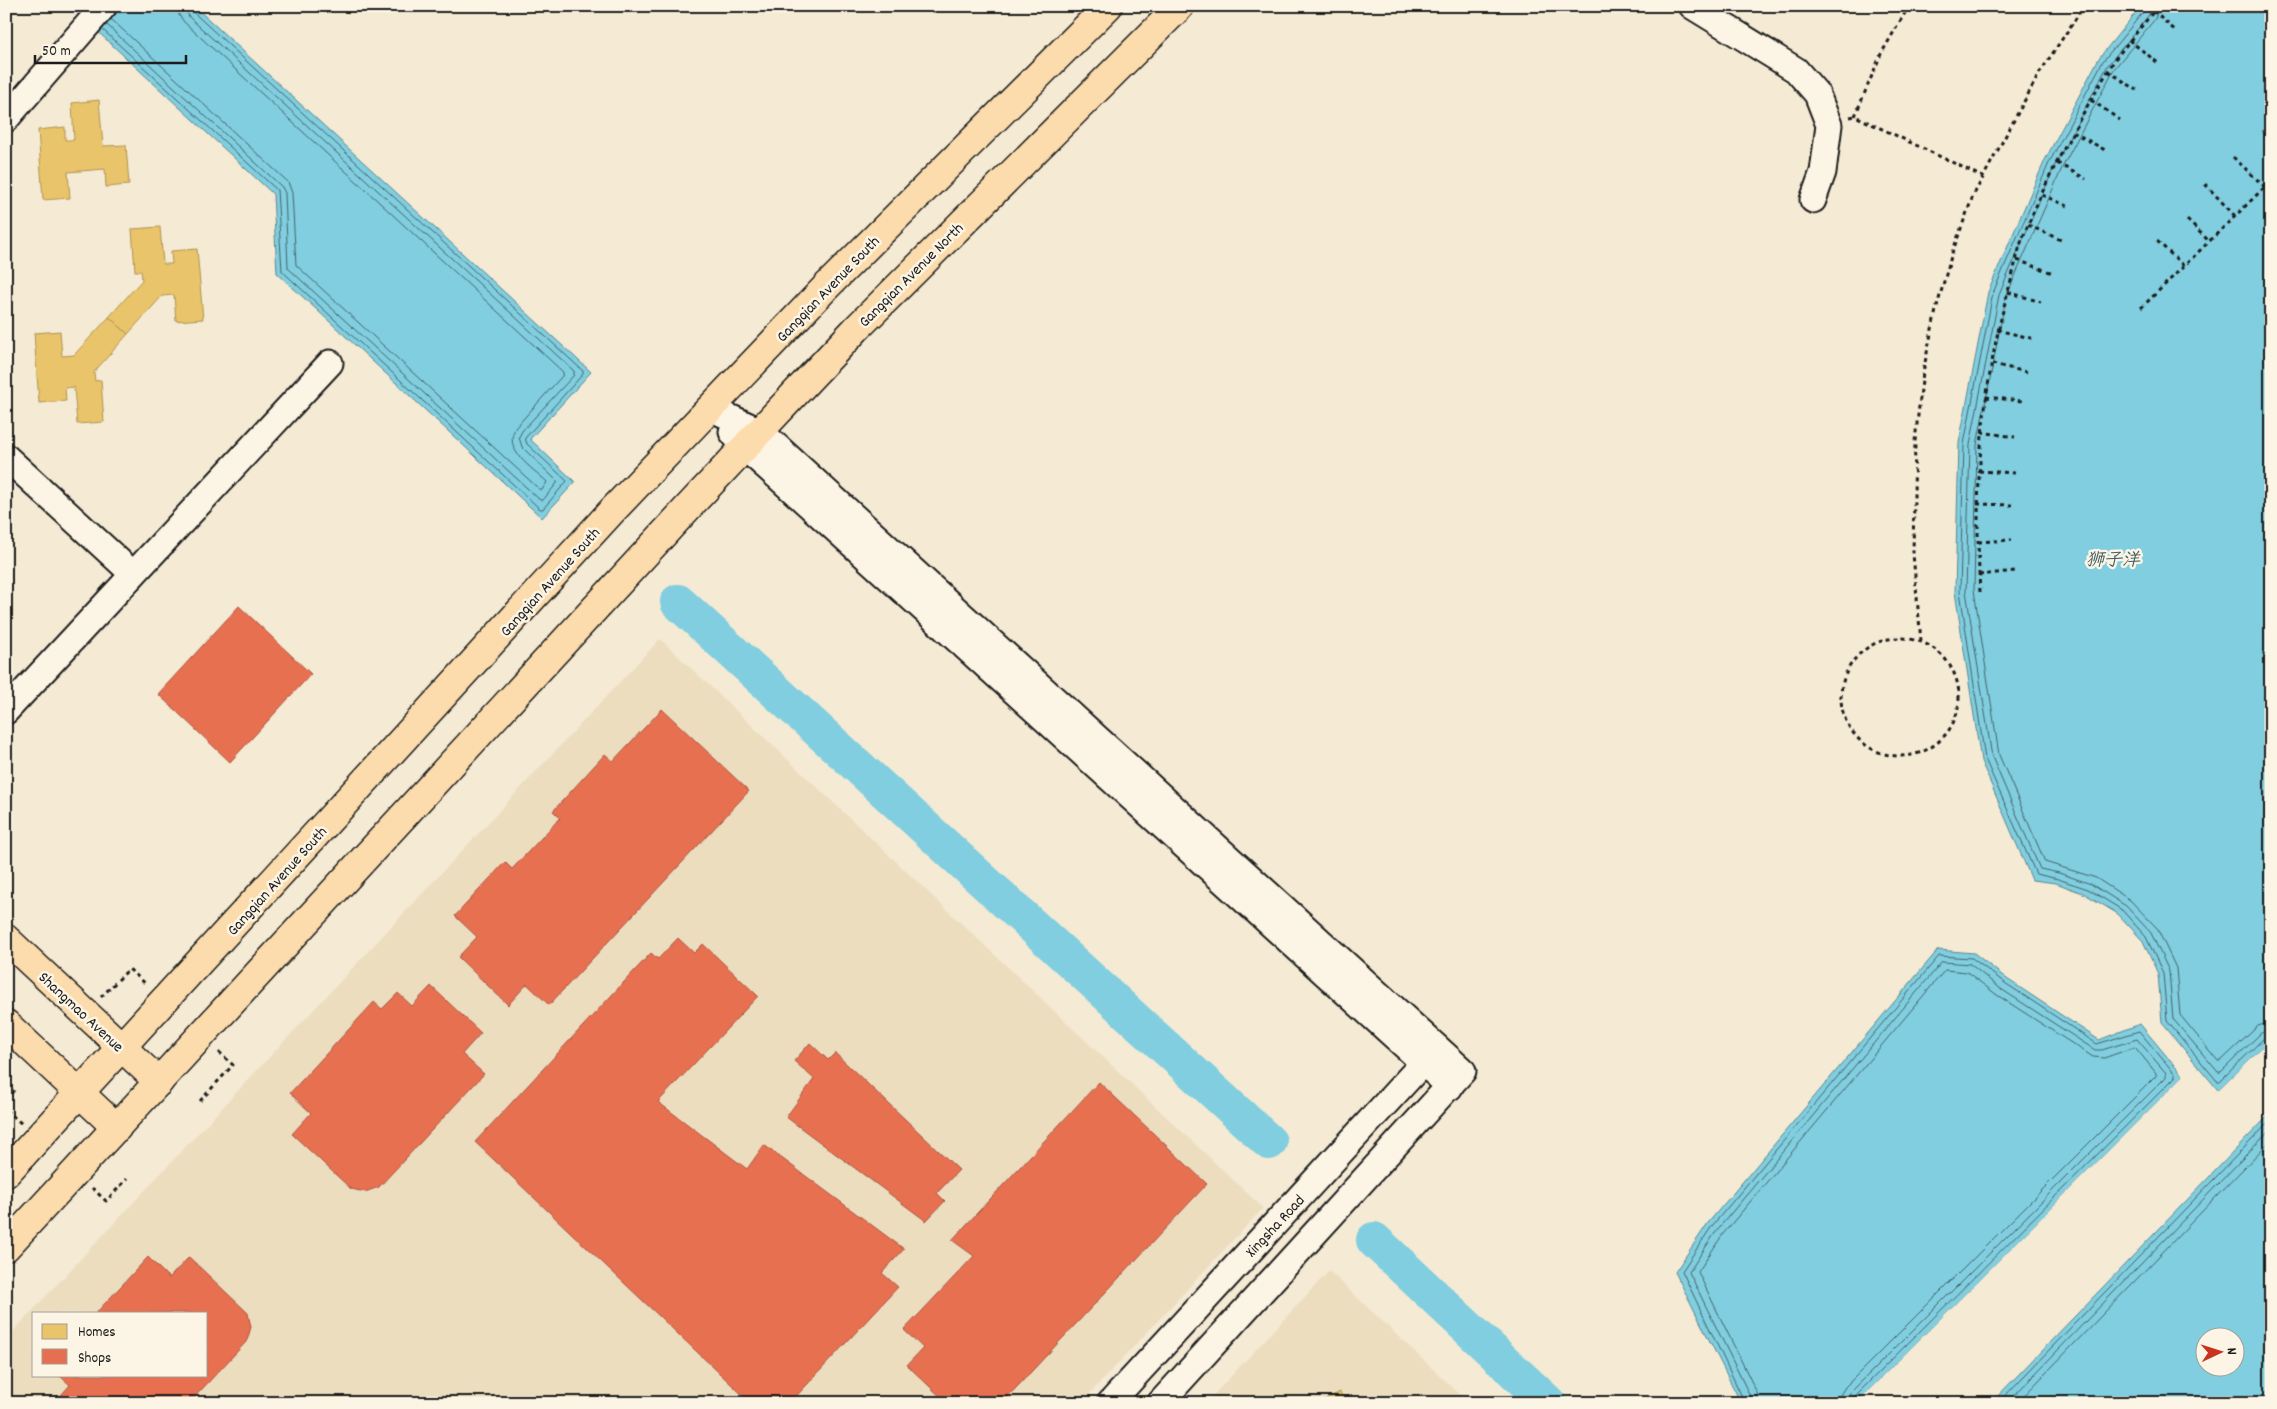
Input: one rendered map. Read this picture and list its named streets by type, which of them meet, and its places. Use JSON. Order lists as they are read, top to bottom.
{
  "streets": {
    "main road": ["Gangqian Avenue North", "Gangqian Avenue South", "Shangmao Avenue"],
    "street": ["Xingsha Road"]
  },
  "crossings": [
    ["Gangqian Avenue North", "Shangmao Avenue"],
    ["Gangqian Avenue South", "Shangmao Avenue"]
  ],
  "water": ["狮子洋"],
  "legend": ["Homes", "Shops"],
  "scale_bar": "50 m",
  "north": "right"
}
